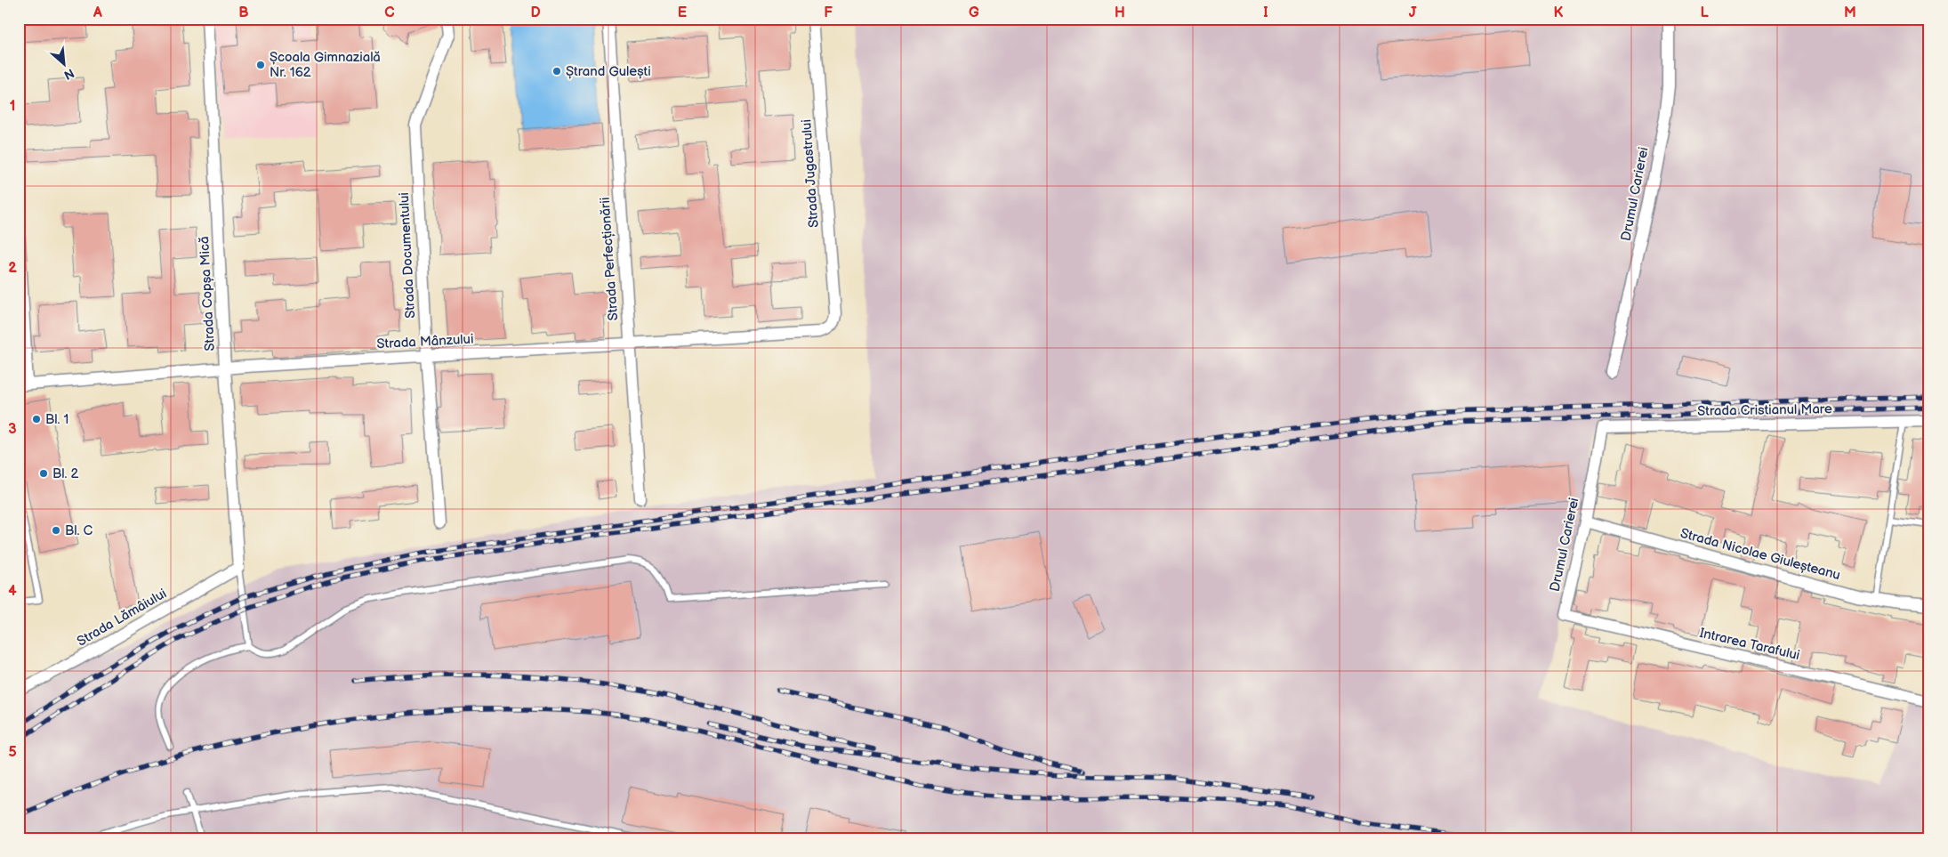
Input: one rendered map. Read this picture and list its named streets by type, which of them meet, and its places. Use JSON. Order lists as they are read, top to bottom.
{
  "streets": {
    "street": [
      "Strada Jugastrului",
      "Drumul Carierei",
      "Strada Documentului",
      "Strada Perfecționării",
      "Strada Copșa Mică",
      "Strada Mânzului",
      "Strada Cristianul Mare",
      "Strada Nicolae Giuleșteanu",
      "Strada Lămâiului",
      "Intrarea Tarafului"
    ]
  },
  "crossings": [
    ["Strada Jugastrului", "Strada Mânzului"],
    ["Drumul Carierei", "Strada Cristianul Mare"],
    ["Drumul Carierei", "Strada Nicolae Giuleșteanu"],
    ["Drumul Carierei", "Intrarea Tarafului"],
    ["Strada Documentului", "Strada Mânzului"],
    ["Strada Perfecționării", "Strada Mânzului"],
    ["Strada Copșa Mică", "Strada Mânzului"],
    ["Strada Copșa Mică", "Strada Lămâiului"]
  ],
  "places": [
    "Școala Gimnazială Nr. 162",
    "Ștrand Gulești",
    "Bl. 1",
    "Bl. 2",
    "Bl. C"
  ],
  "north": "bottom right",
  "grid": {
    "columns": [
      "A",
      "B",
      "C",
      "D",
      "E",
      "F",
      "G",
      "H",
      "I",
      "J",
      "K",
      "L",
      "M"
    ],
    "rows": [
      "1",
      "2",
      "3",
      "4",
      "5"
    ]
  }
}
